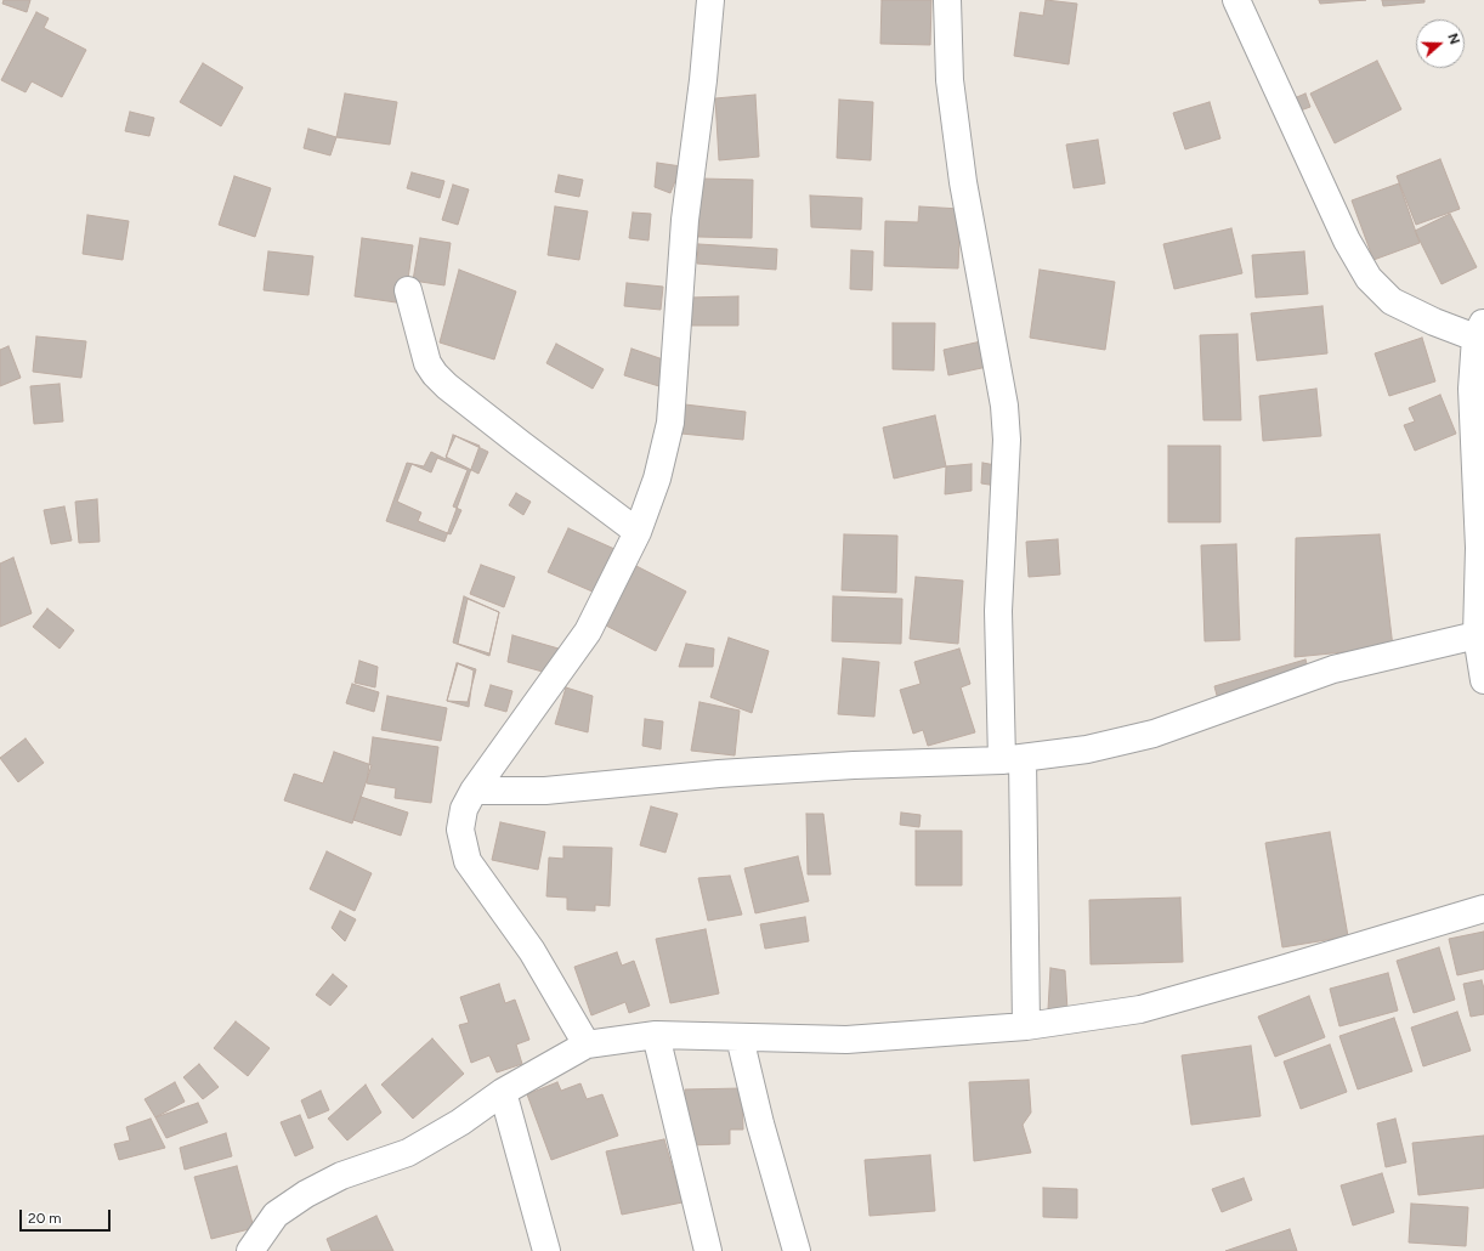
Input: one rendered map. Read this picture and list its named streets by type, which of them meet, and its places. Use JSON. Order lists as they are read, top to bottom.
{
  "scale_bar": "20 m",
  "north": "right"
}
